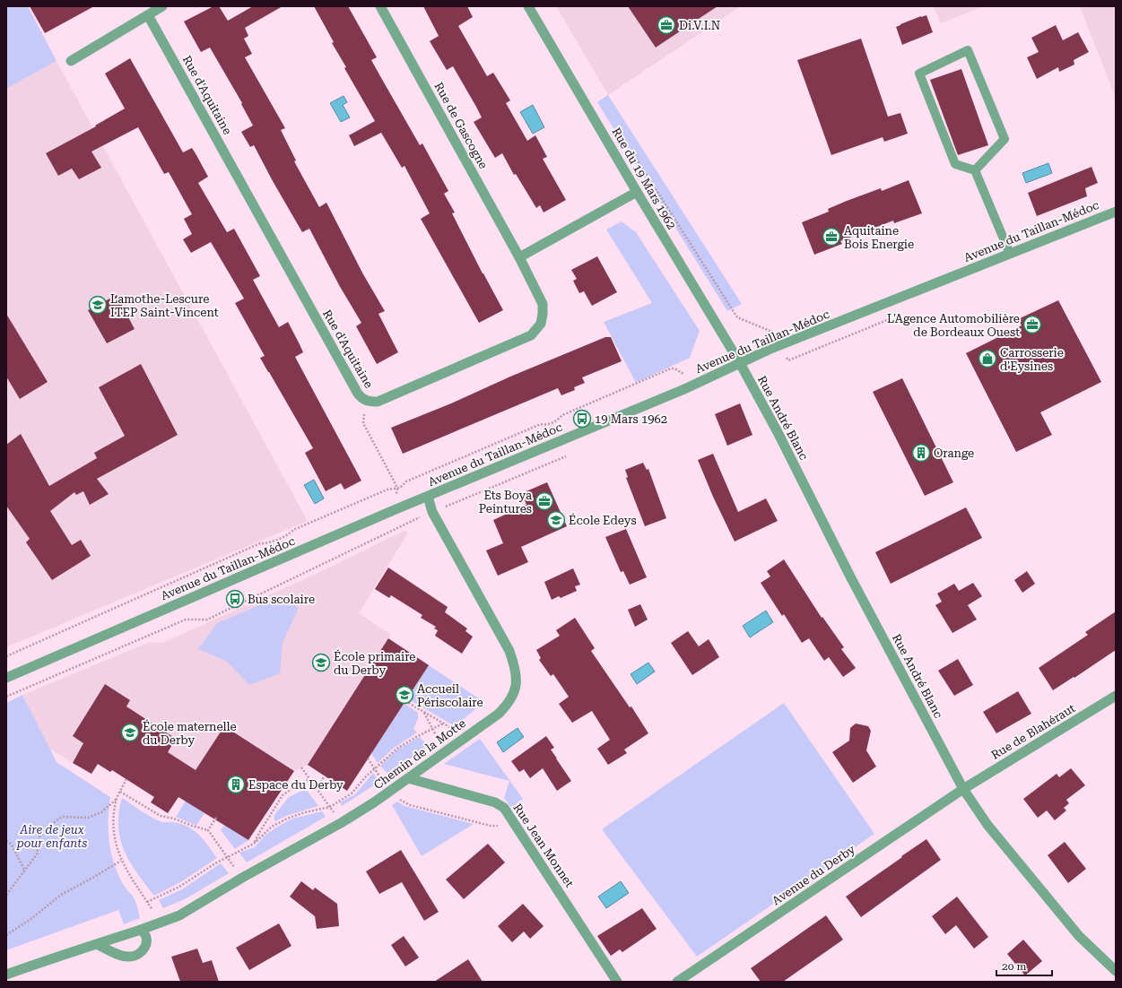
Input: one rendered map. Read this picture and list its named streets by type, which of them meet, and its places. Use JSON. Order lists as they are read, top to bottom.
{
  "streets": {
    "street": [
      "Rue d'Aquitaine",
      "Rue de Gascogne",
      "Rue du 19 Mars 1962",
      "Avenue du Taillan-Médoc",
      "Rue André Blanc",
      "Rue de Blahéraut",
      "Chemin de la Motte",
      "Rue Jean Monnet",
      "Avenue du Derby"
    ]
  },
  "crossings": [
    ["Rue d'Aquitaine", "Rue de Gascogne"],
    ["Rue du 19 Mars 1962", "Avenue du Taillan-Médoc"],
    ["Rue du 19 Mars 1962", "Rue André Blanc"],
    ["Avenue du Taillan-Médoc", "Rue André Blanc"],
    ["Avenue du Taillan-Médoc", "Chemin de la Motte"],
    ["Rue André Blanc", "Rue de Blahéraut"],
    ["Rue André Blanc", "Avenue du Derby"],
    ["Rue de Blahéraut", "Avenue du Derby"],
    ["Chemin de la Motte", "Rue Jean Monnet"]
  ],
  "parks": ["Aire de jeux pour enfants"],
  "places": {
    "office": [
      "Di.V.I.N",
      "Aquitaine Bois Energie",
      "L'Agence Automobilière de Bordeaux Ouest",
      "Ets Boya Peintures"
    ],
    "school or university": [
      "Lamothe-Lescure ITEP Saint-Vincent",
      "École Edeys",
      "École primaire du Derby",
      "Accueil Périscolaire",
      "École maternelle du Derby"
    ],
    "shop": ["Carrosserie d'Eysines"],
    "bus stop": ["19 Mars 1962", "Bus scolaire"],
    "building": ["Orange", "Espace du Derby"]
  },
  "scale_bar": "20 m"
}
